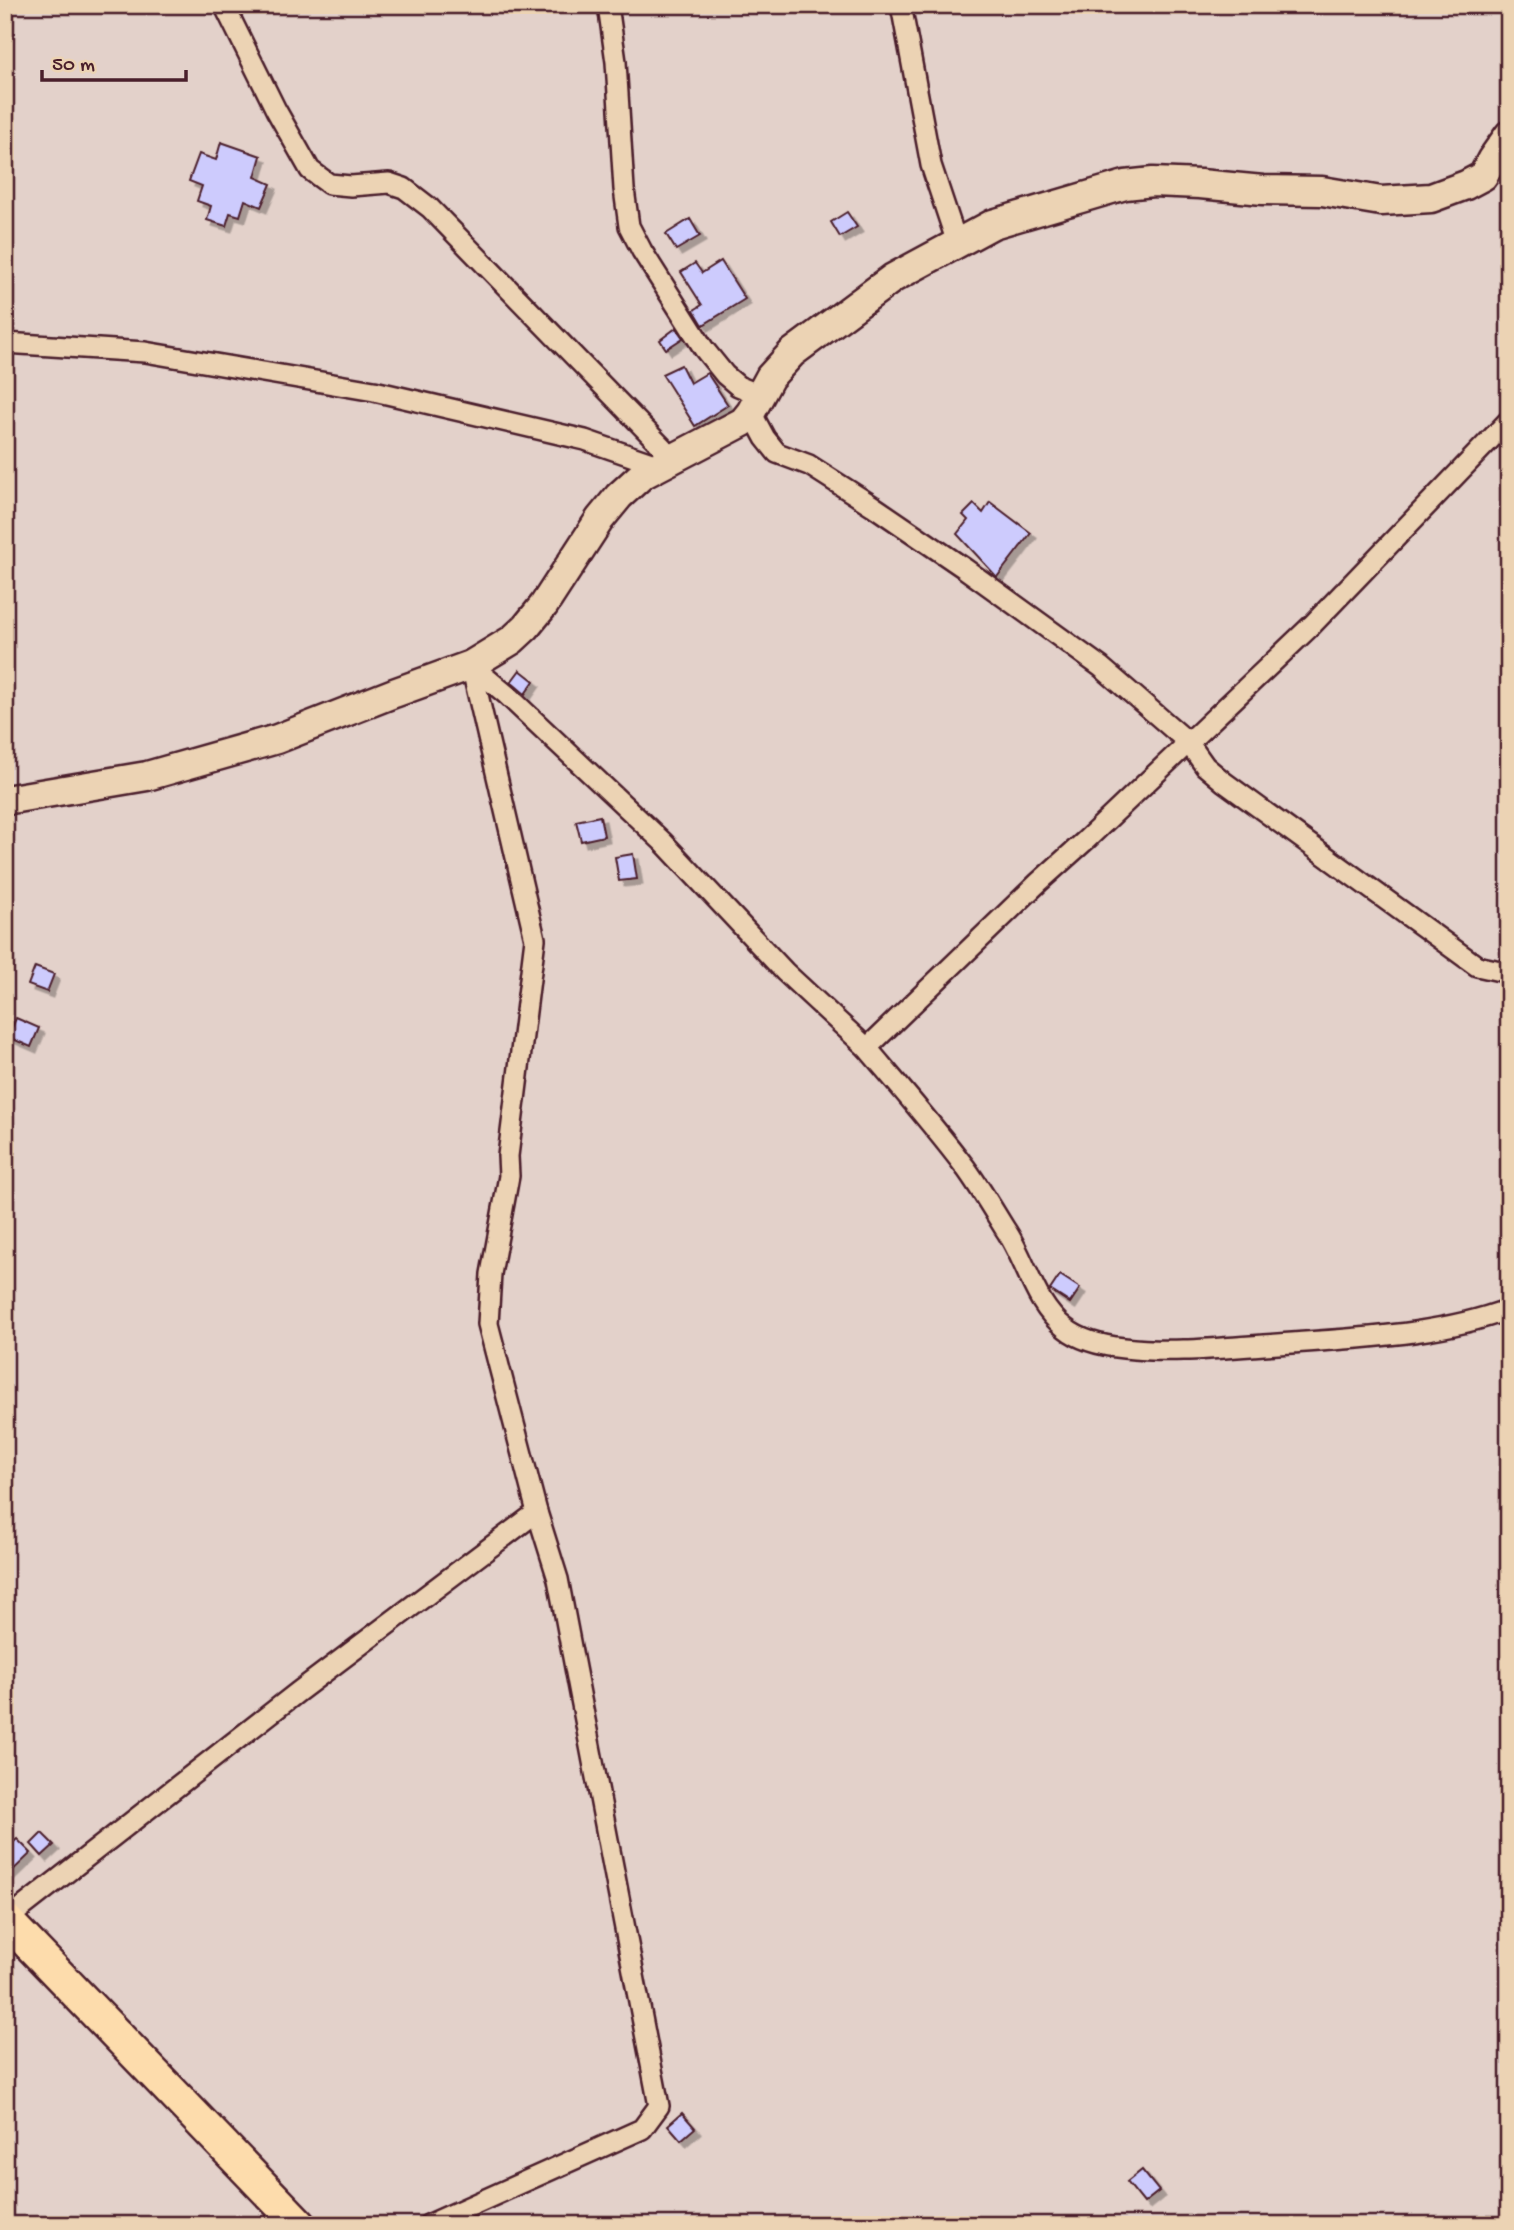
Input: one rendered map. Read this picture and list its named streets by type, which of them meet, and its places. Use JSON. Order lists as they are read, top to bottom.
{
  "scale_bar": "50 m"
}
